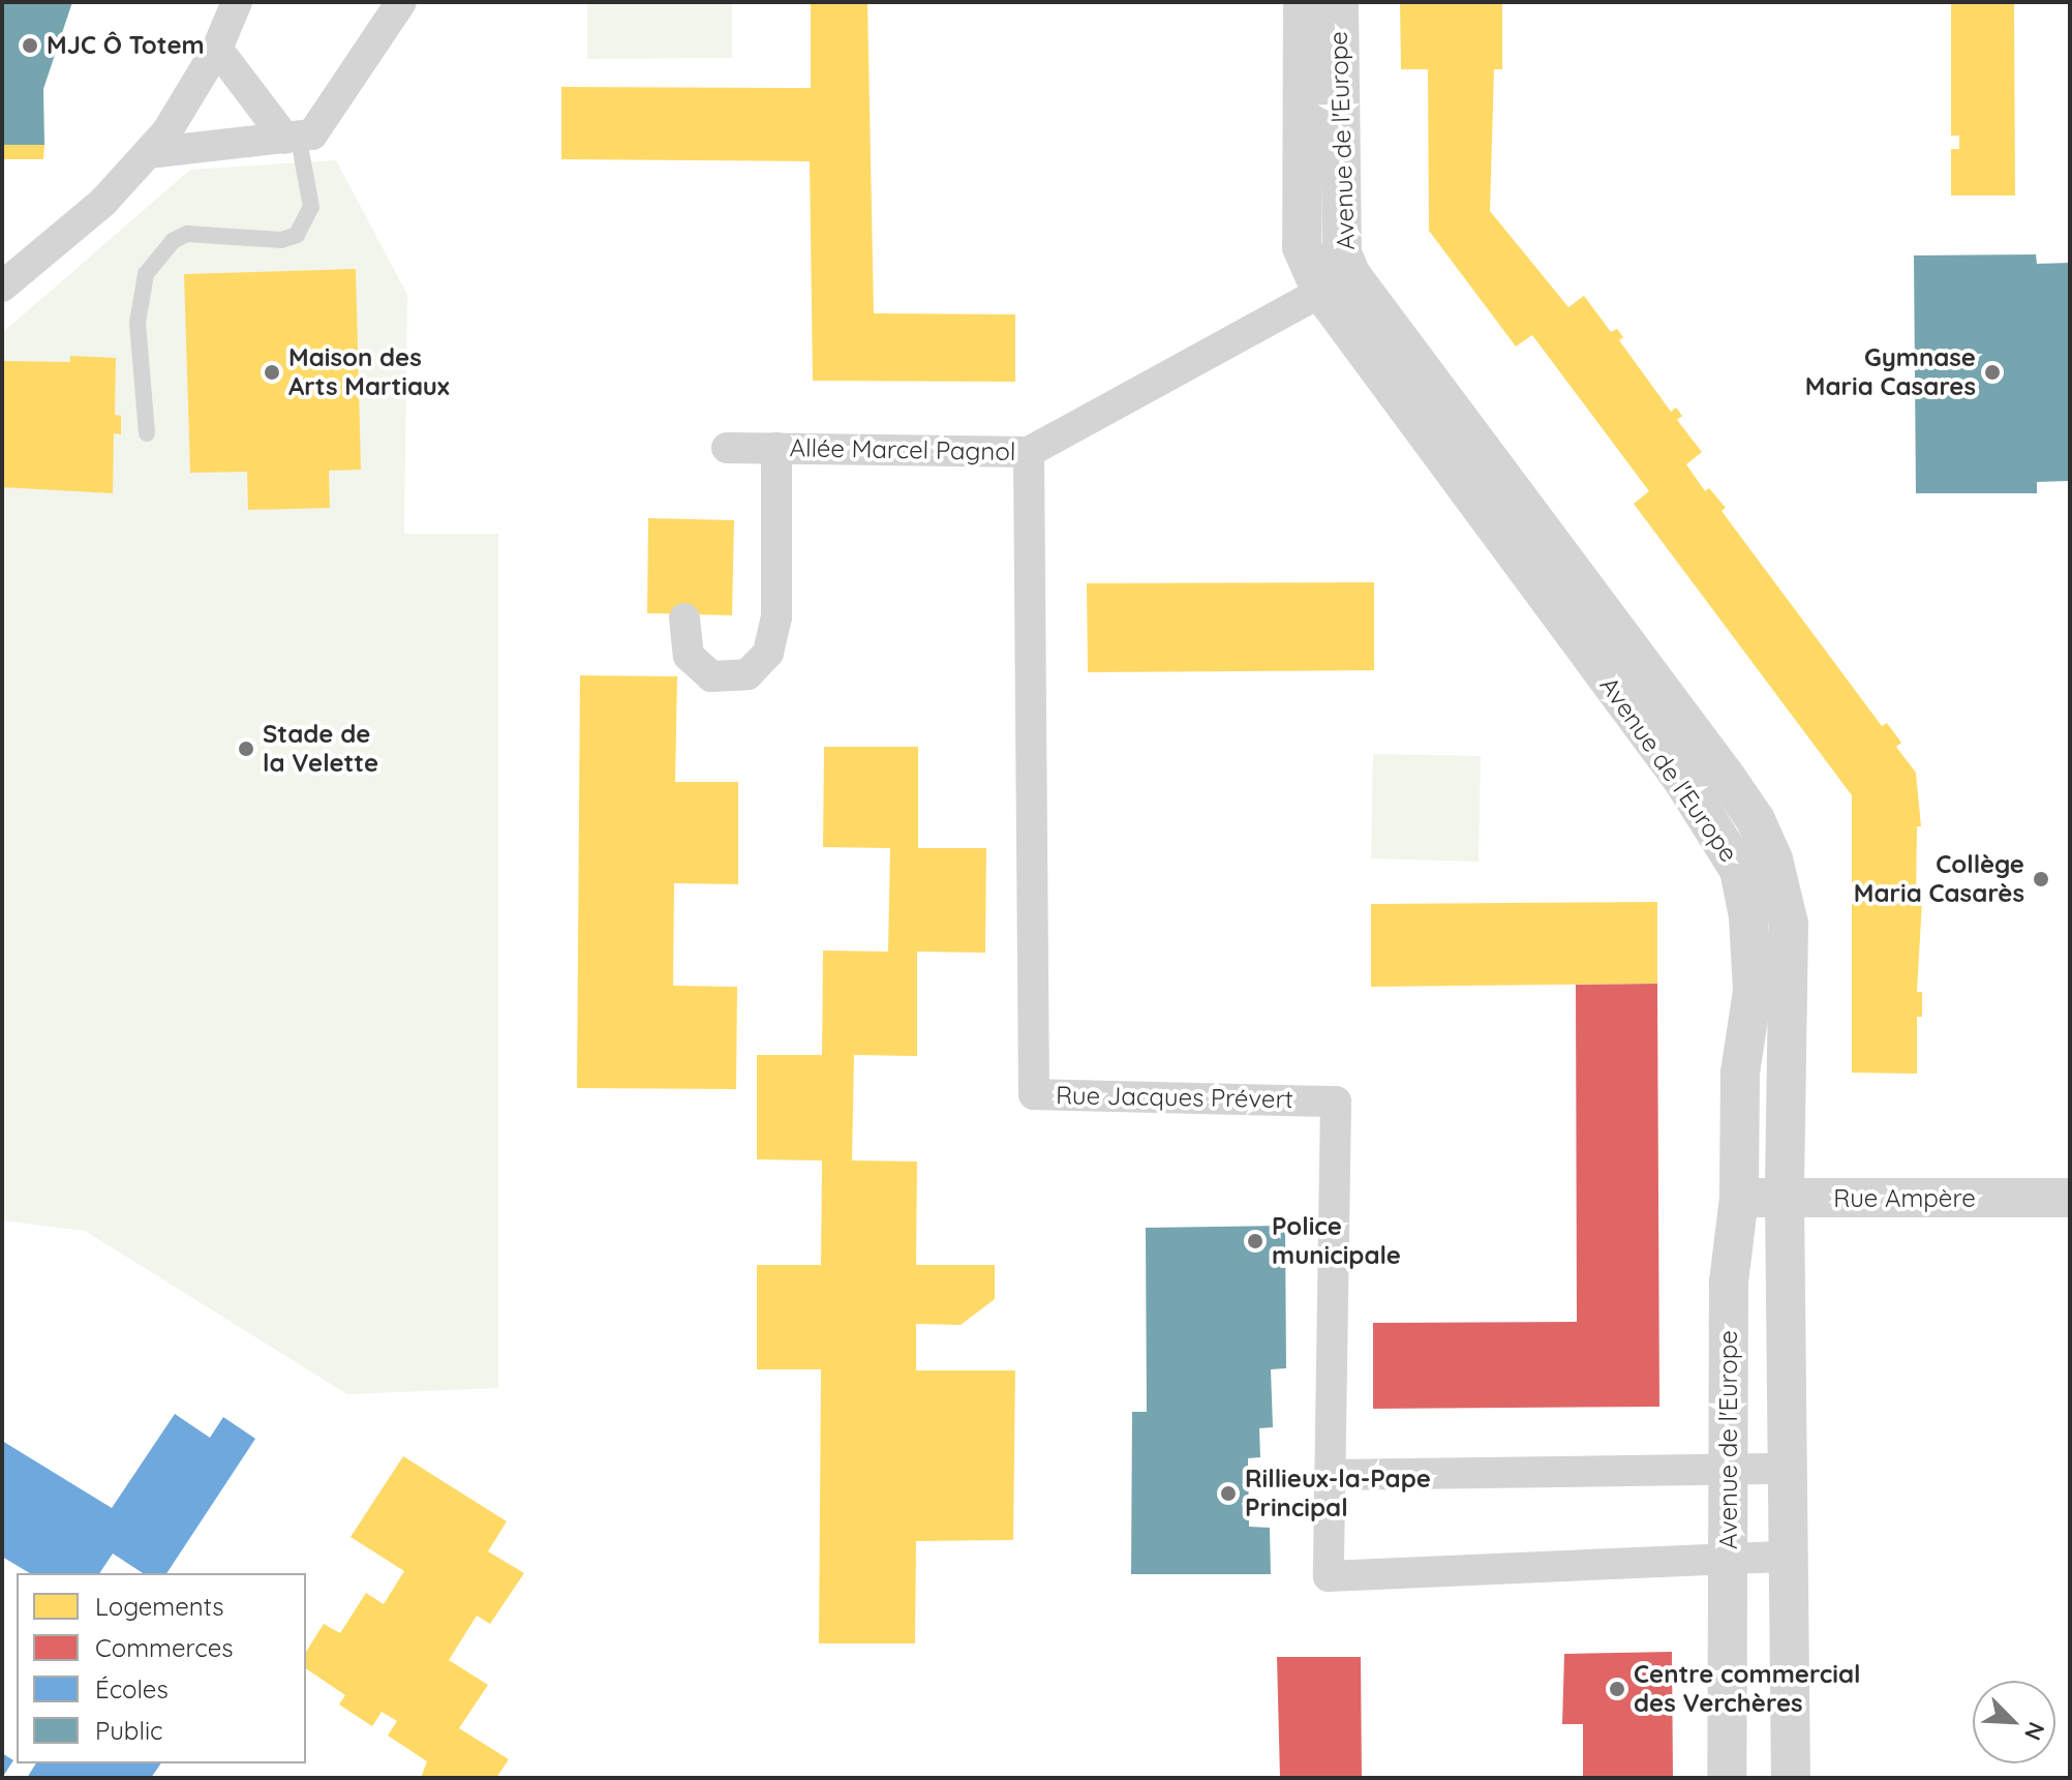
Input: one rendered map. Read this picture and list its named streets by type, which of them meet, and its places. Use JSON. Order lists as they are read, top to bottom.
{
  "streets": {
    "street": [
      "Avenue de l'Europe",
      "Allée Marcel Pagnol",
      "Rue Jacques Prévert",
      "Rue Ampère"
    ]
  },
  "crossings": [
    ["Avenue de l'Europe", "Rue Jacques Prévert"],
    ["Avenue de l'Europe", "Rue Ampère"],
    ["Allée Marcel Pagnol", "Rue Jacques Prévert"]
  ],
  "places": [
    "MJC Ô Totem",
    "Maison des Arts Martiaux",
    "Gymnase Maria Casares",
    "Stade de la Velette",
    "Collège Maria Casarès",
    "Police municipale",
    "Rillieux-la-Pape Principal",
    "Centre commercial des Verchères"
  ],
  "legend": [
    "Logements",
    "Commerces",
    "Écoles",
    "Public"
  ],
  "north": "bottom right"
}
